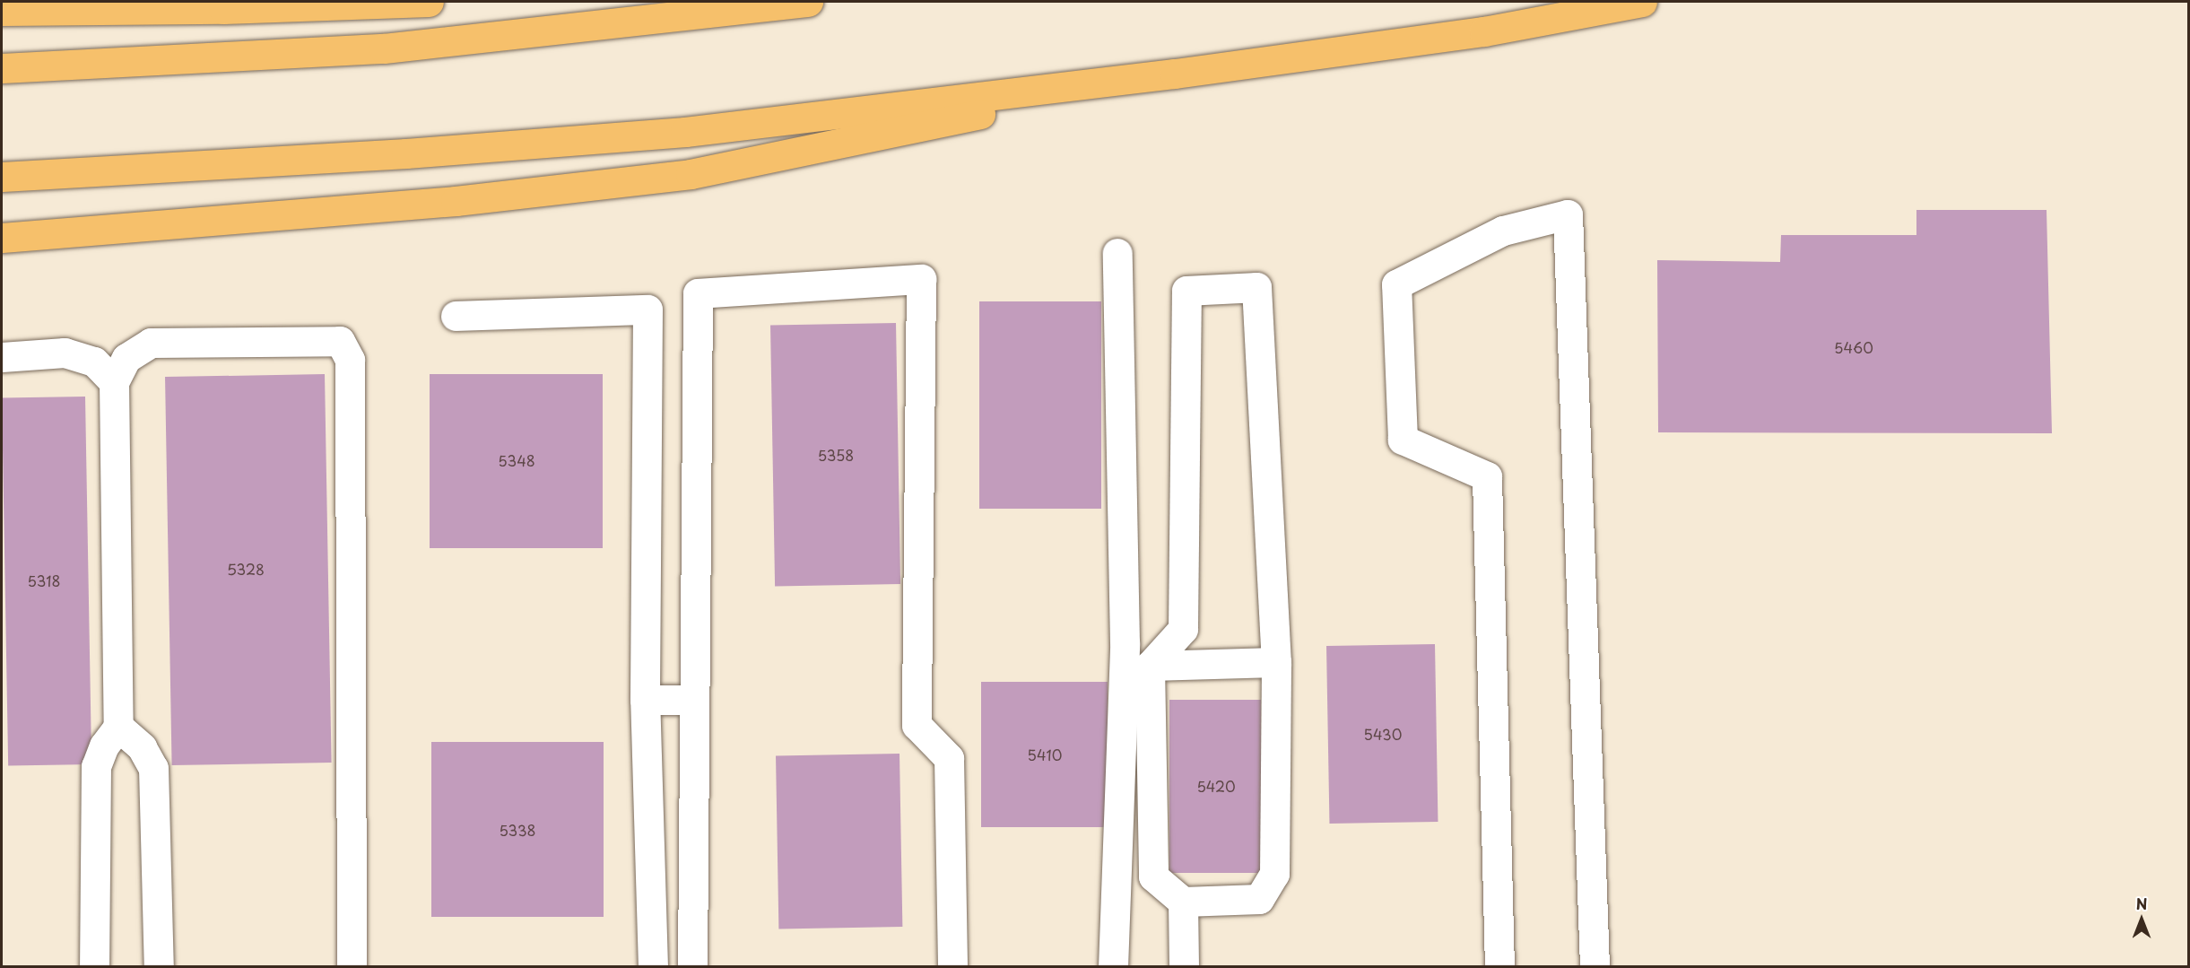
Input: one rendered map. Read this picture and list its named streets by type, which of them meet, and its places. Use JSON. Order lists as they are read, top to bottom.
{
  "house_numbers": [
    "5460",
    "5358",
    "5348",
    "5328",
    "5318",
    "5430",
    "5410",
    "5420",
    "5338"
  ],
  "north": "top"
}
